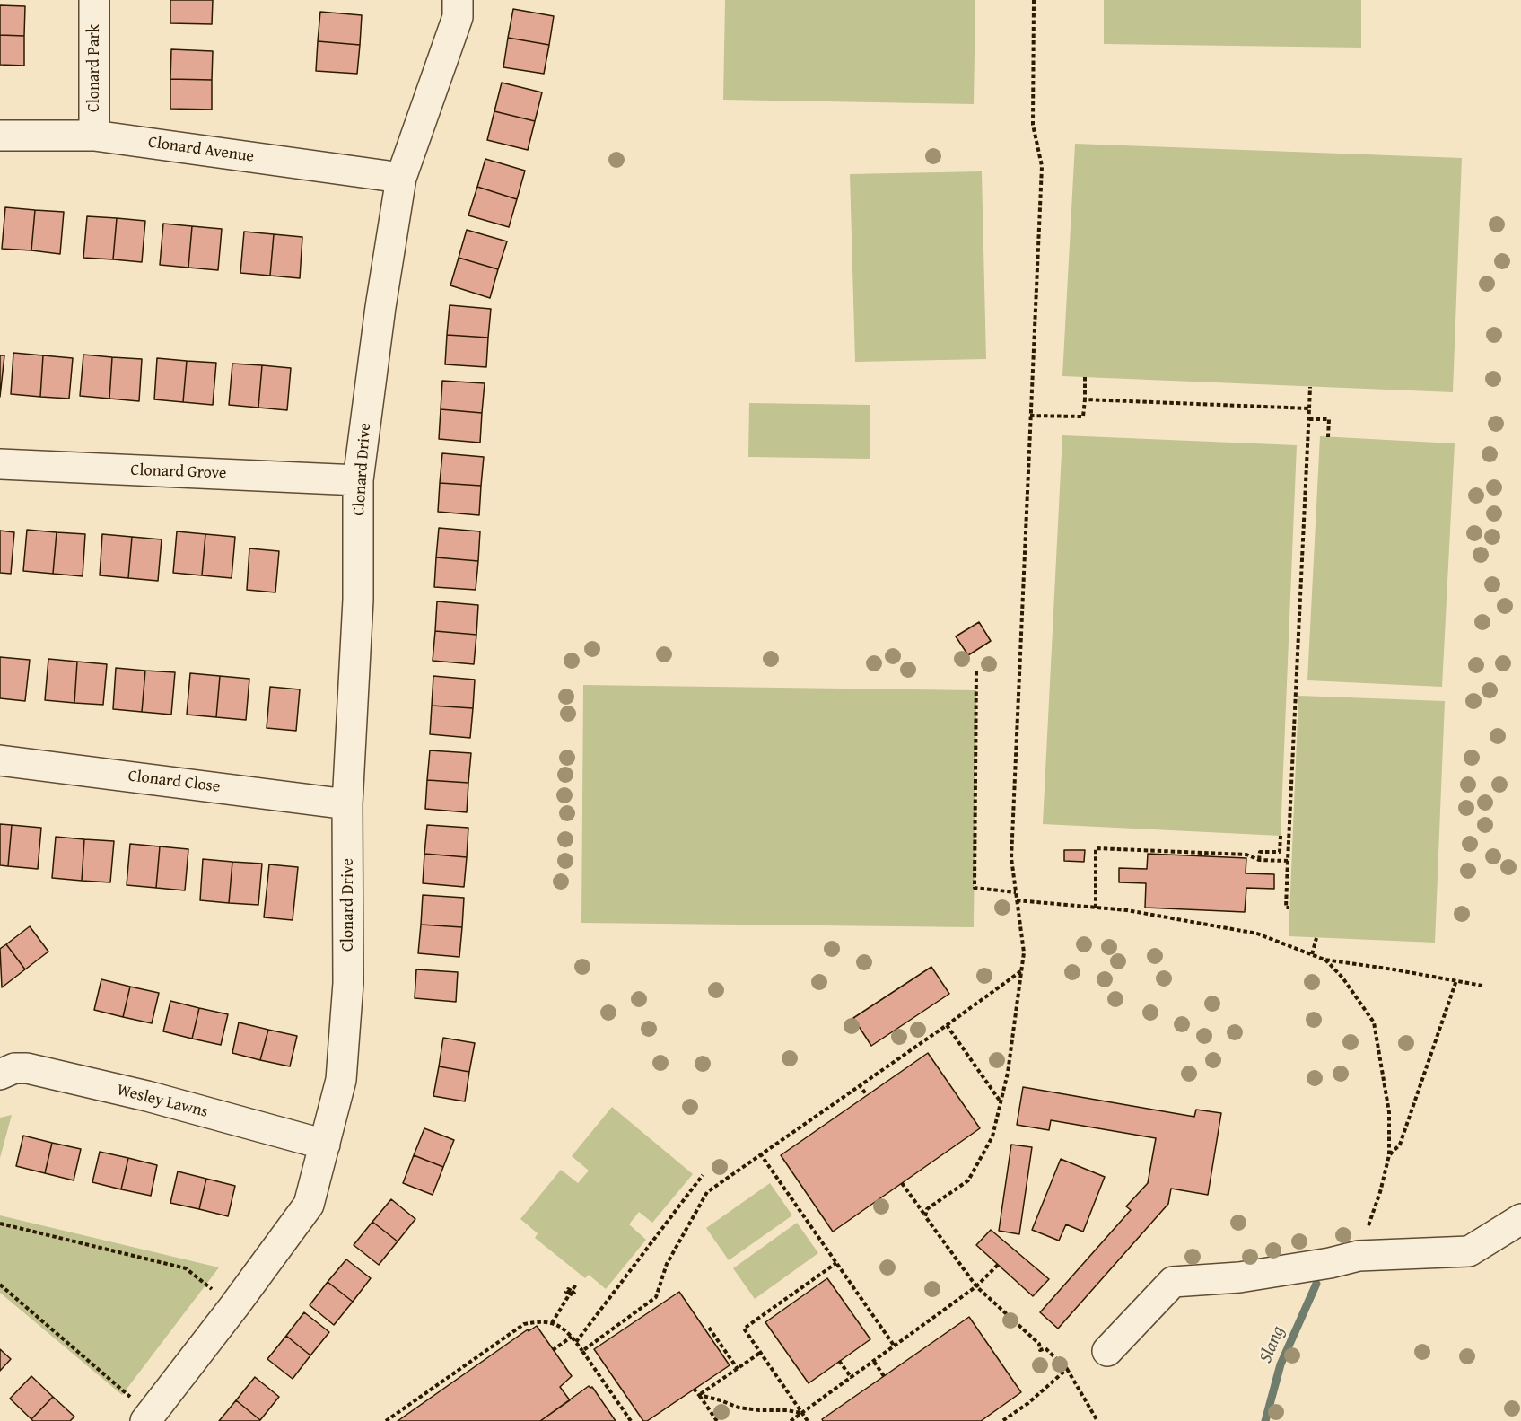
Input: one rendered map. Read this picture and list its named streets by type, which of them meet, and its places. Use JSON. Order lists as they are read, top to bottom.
{
  "streets": {
    "street": [
      "Clonard Park",
      "Clonard Avenue",
      "Clonard Drive",
      "Clonard Grove",
      "Clonard Close",
      "Wesley Lawns"
    ]
  },
  "crossings": [
    ["Clonard Park", "Clonard Avenue"],
    ["Clonard Avenue", "Clonard Drive"],
    ["Clonard Drive", "Clonard Grove"],
    ["Clonard Drive", "Clonard Close"],
    ["Clonard Drive", "Wesley Lawns"]
  ],
  "water": ["Slang"]
}
